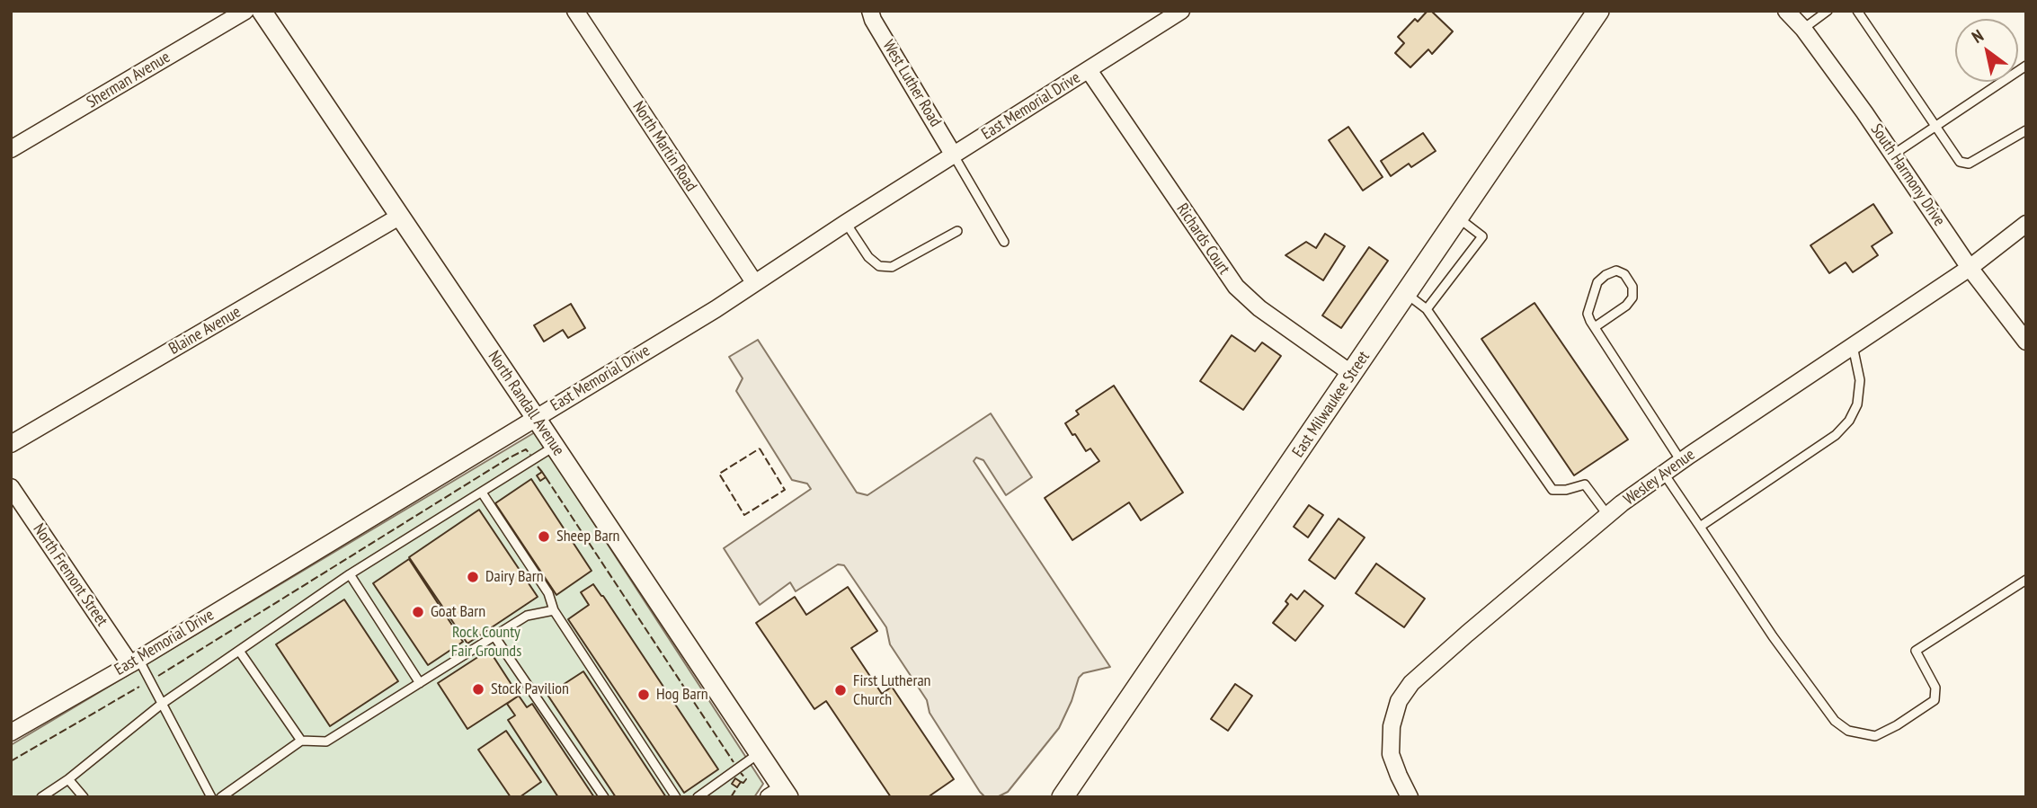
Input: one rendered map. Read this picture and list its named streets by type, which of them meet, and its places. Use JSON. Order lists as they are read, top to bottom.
{
  "streets": {
    "main road": ["East Milwaukee Street"],
    "street": [
      "Sherman Avenue",
      "West Luther Road",
      "East Memorial Drive",
      "North Martin Road",
      "South Harmony Drive",
      "Richards Court",
      "Blaine Avenue",
      "North Randall Avenue",
      "Wesley Avenue",
      "North Fremont Street"
    ]
  },
  "crossings": [
    ["West Luther Road", "East Memorial Drive"],
    ["East Memorial Drive", "North Martin Road"],
    ["East Memorial Drive", "Richards Court"],
    ["East Memorial Drive", "North Randall Avenue"],
    ["East Memorial Drive", "North Fremont Street"],
    ["South Harmony Drive", "Wesley Avenue"],
    ["Richards Court", "East Milwaukee Street"],
    ["Blaine Avenue", "North Randall Avenue"]
  ],
  "parks": ["Rock County Fair Grounds"],
  "places": [
    "Sheep Barn",
    "Dairy Barn",
    "Goat Barn",
    "Stock Pavilion",
    "First Lutheran Church",
    "Hog Barn"
  ],
  "north": "top left"
}
